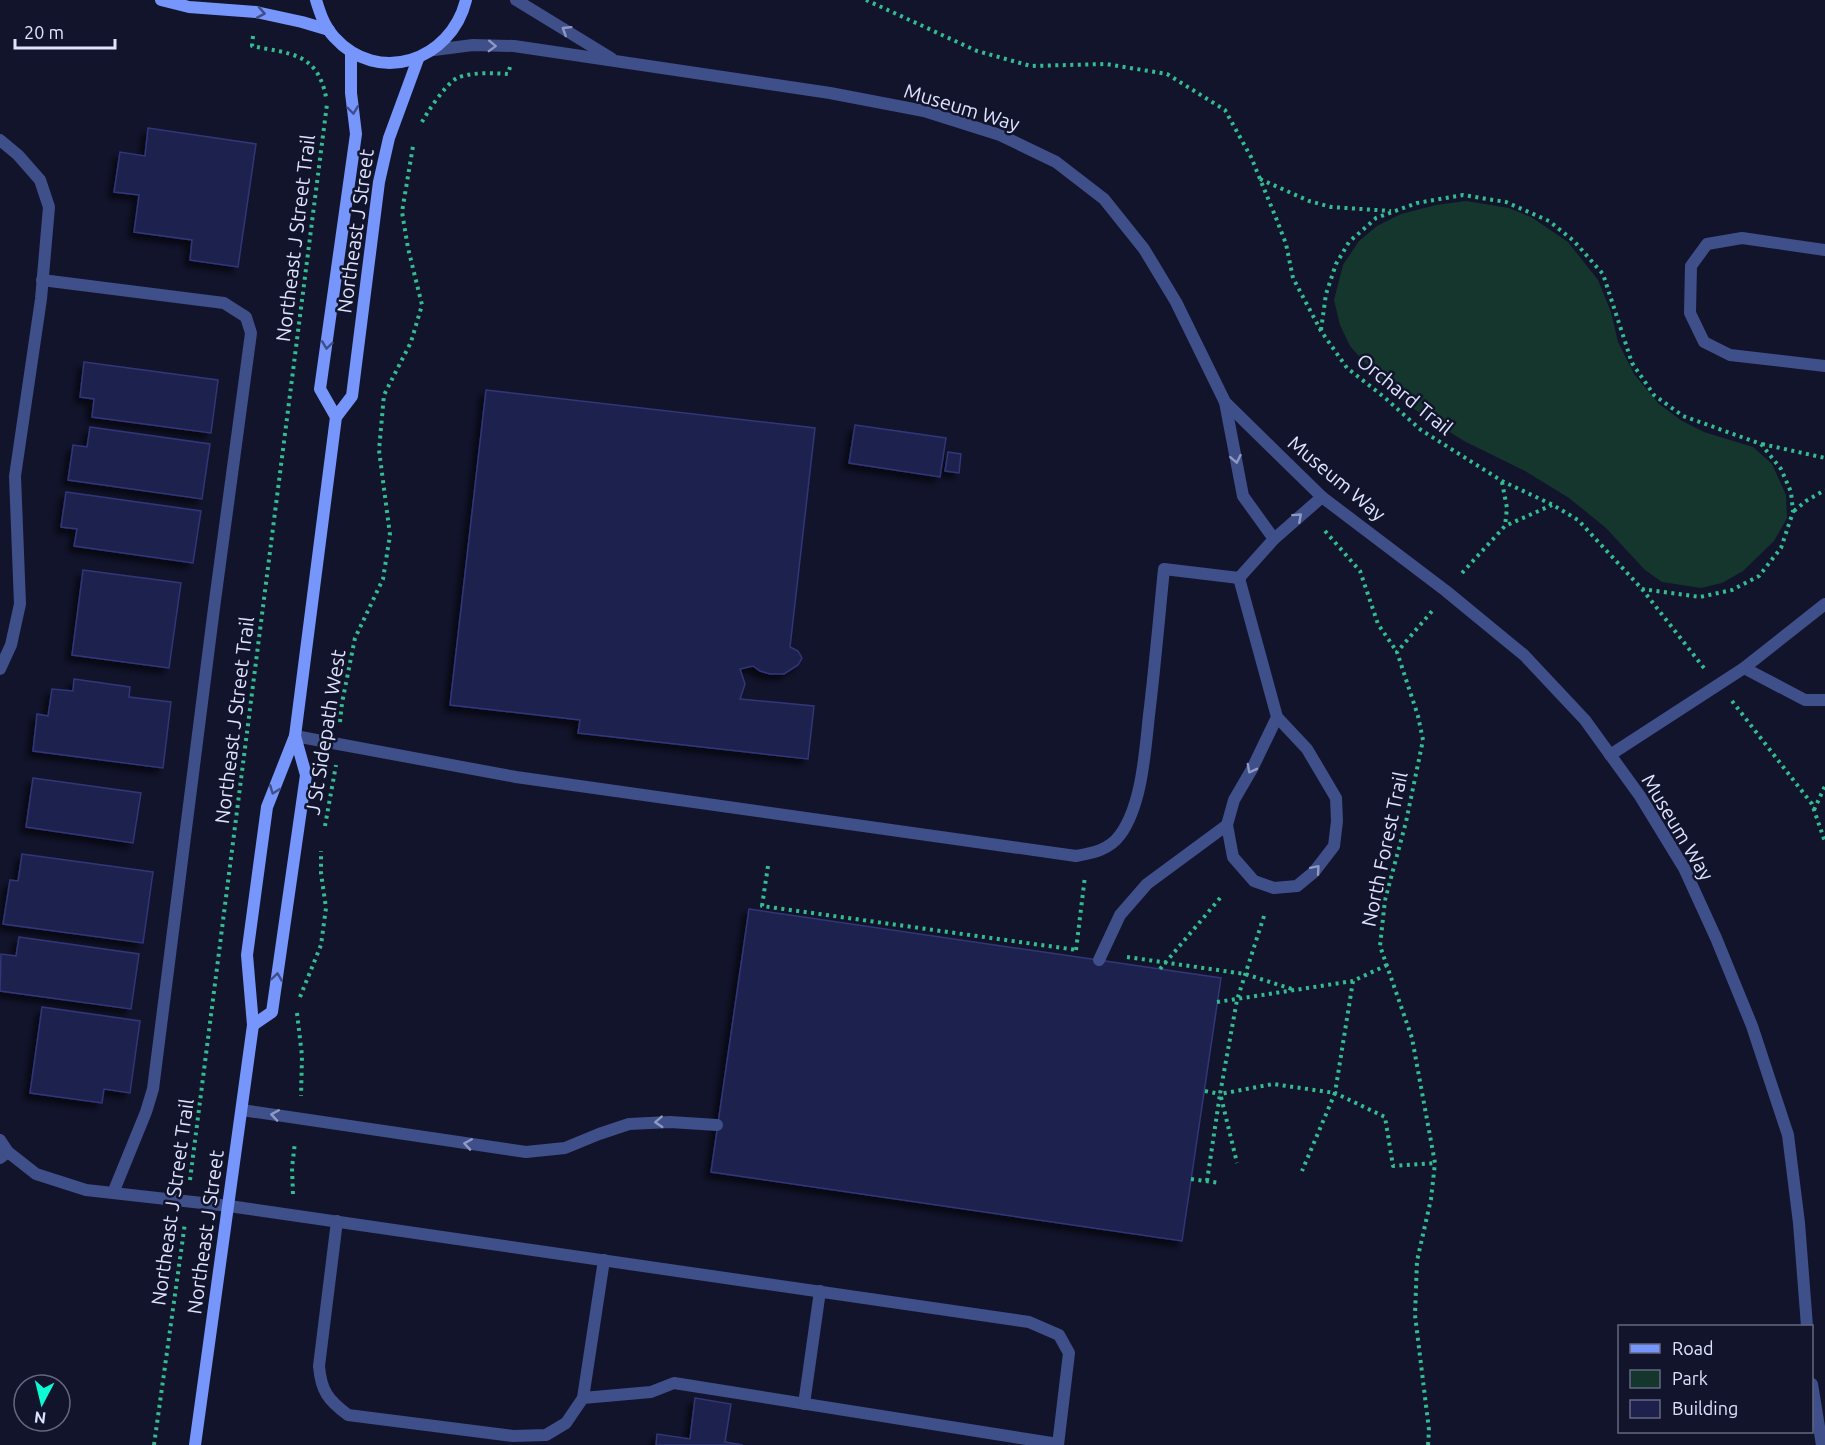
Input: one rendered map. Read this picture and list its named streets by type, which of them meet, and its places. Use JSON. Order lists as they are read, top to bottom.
{
  "streets": {
    "street": ["Museum Way", "Northeast J Street"],
    "path": [
      "Northeast J Street Trail",
      "Orchard Trail",
      "J St Sidepath West",
      "North Forest Trail"
    ]
  },
  "legend": ["Road", "Park", "Building"],
  "scale_bar": "20 m",
  "north": "bottom"
}
